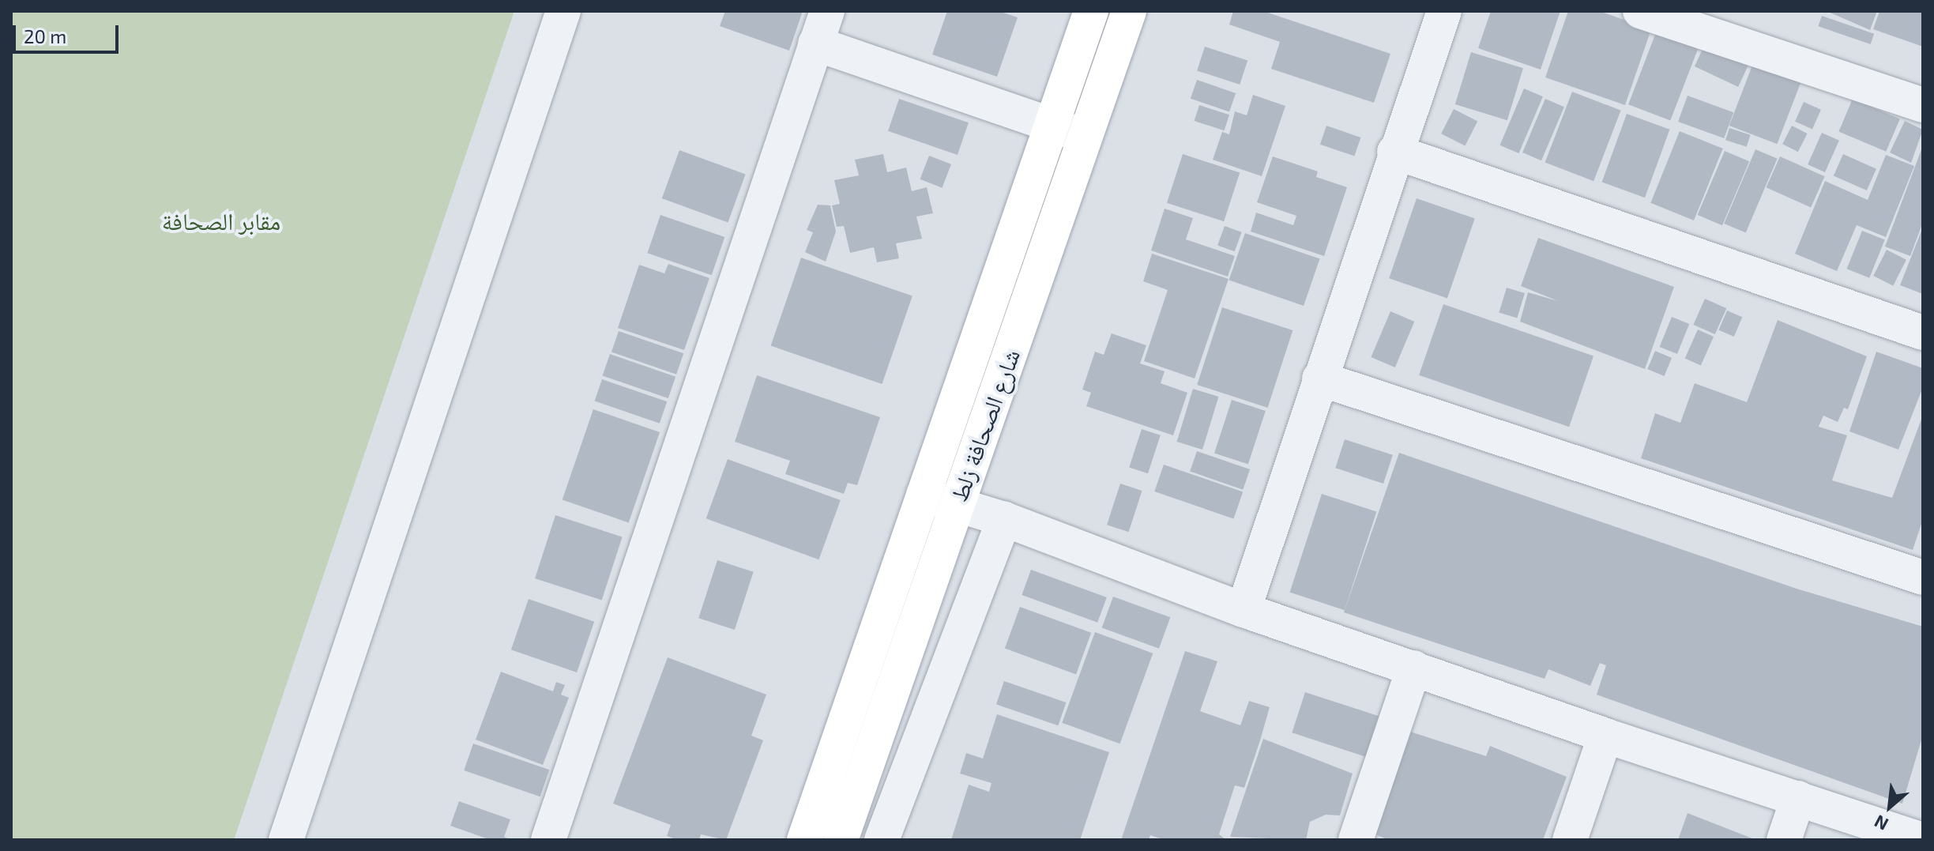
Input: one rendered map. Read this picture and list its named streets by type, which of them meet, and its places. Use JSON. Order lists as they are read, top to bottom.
{
  "streets": {
    "highway": ["شارع الصحافة زلط"]
  },
  "parks": ["مقابر الصحافة"],
  "scale_bar": "20 m",
  "north": "bottom left"
}
